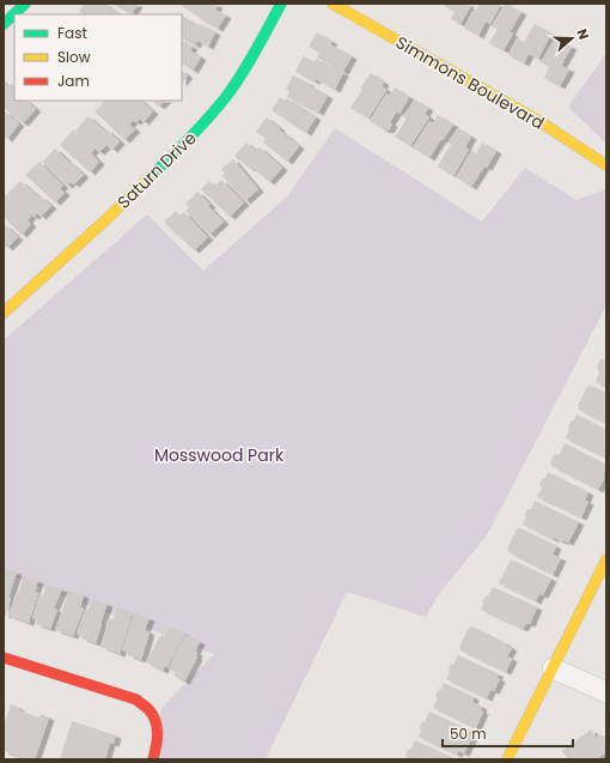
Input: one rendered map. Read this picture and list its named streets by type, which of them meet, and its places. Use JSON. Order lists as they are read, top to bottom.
{
  "streets": {
    "street": ["Simmons Boulevard", "Saturn Drive"]
  },
  "parks": ["Mosswood Park"],
  "legend": ["Fast", "Slow", "Jam"],
  "scale_bar": "50 m",
  "north": "right"
}
